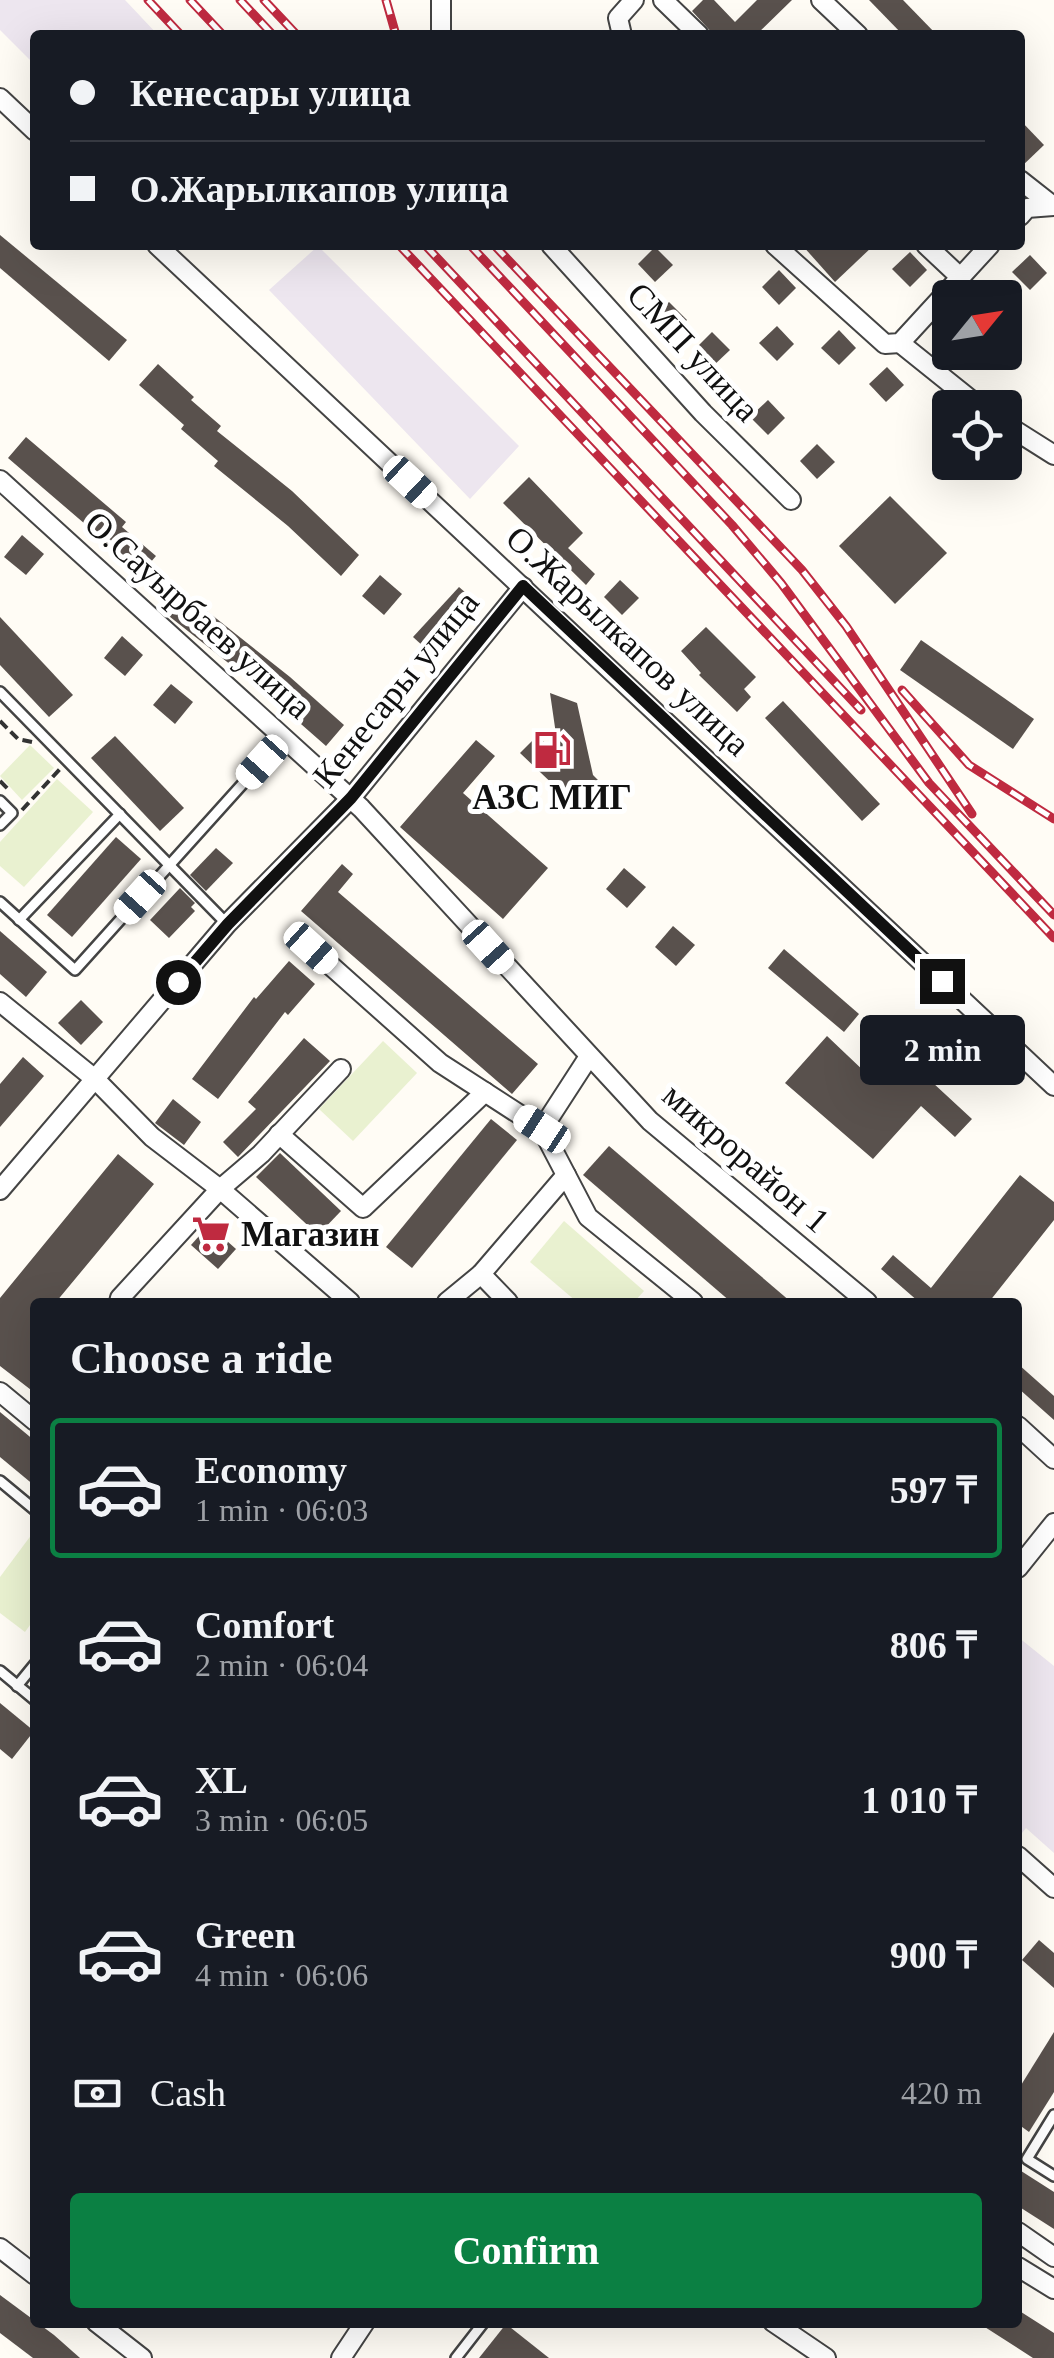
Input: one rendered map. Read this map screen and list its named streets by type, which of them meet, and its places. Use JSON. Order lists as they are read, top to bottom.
{
  "streets": {
    "street": [
      "СМП улица",
      "О.Сауырбаев улица",
      "О.Жарылкапов улица",
      "Кенесары улица",
      "микрорайон 1"
    ]
  },
  "crossings": [
    ["О.Сауырбаев улица", "Кенесары улица"],
    ["О.Сауырбаев улица", "микрорайон 1"],
    ["О.Жарылкапов улица", "Кенесары улица"],
    ["Кенесары улица", "микрорайон 1"]
  ],
  "places": {
    "fuel station": ["АЗС МИГ"],
    "supermarket": ["Магазин"]
  },
  "north": "top right",
  "page": {
    "banner": ["Кенесары улица", "О.Жарылкапов улица"],
    "bubble": "2 min",
    "heading": "Choose a ride",
    "list": [
      {
        "name": "Economy",
        "note": "1 min · 06:03",
        "value": "597 ₸"
      },
      {
        "name": "Comfort",
        "note": "2 min · 06:04",
        "value": "806 ₸"
      },
      {
        "name": "XL",
        "note": "3 min · 06:05",
        "value": "1 010 ₸"
      },
      {
        "name": "Green",
        "note": "4 min · 06:06",
        "value": "900 ₸"
      }
    ],
    "pay": ["Cash", "420 m"],
    "buttons": "Confirm"
  }
}
